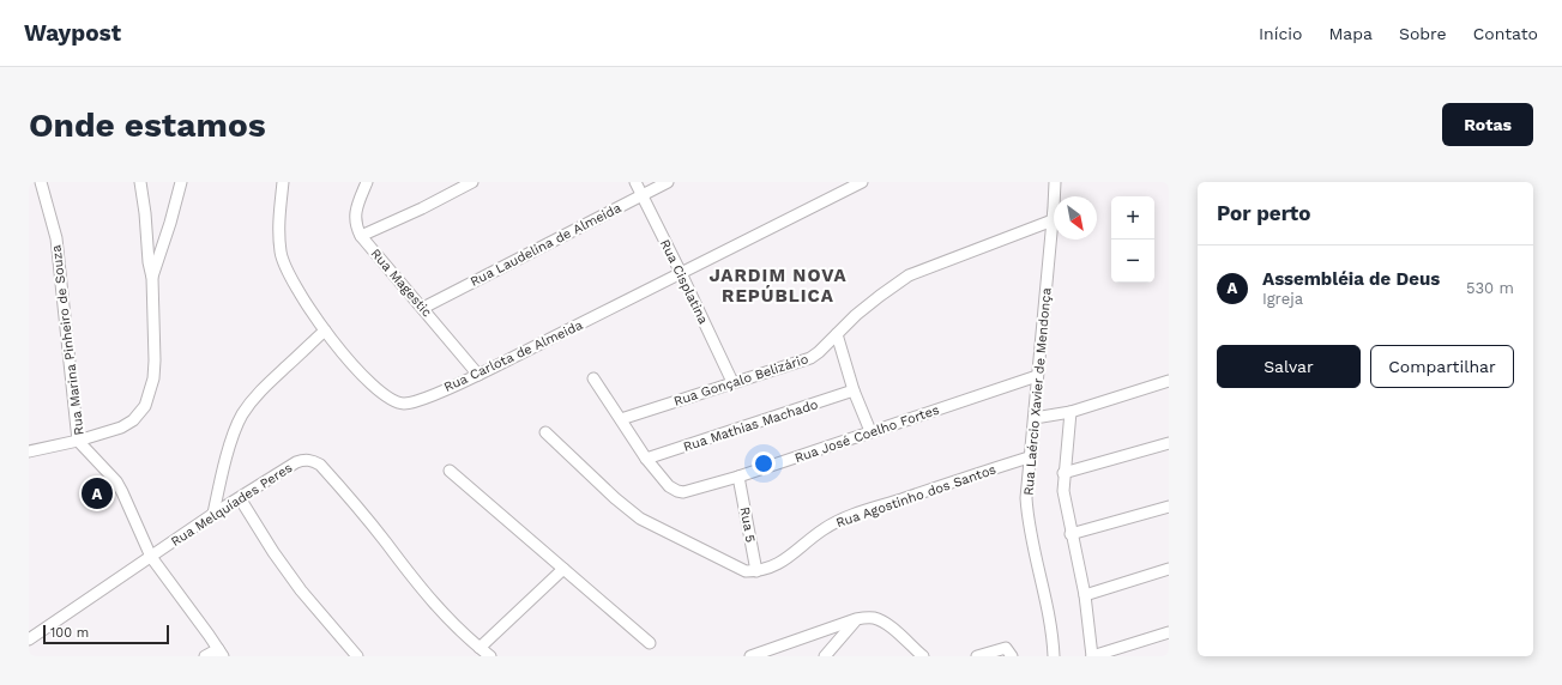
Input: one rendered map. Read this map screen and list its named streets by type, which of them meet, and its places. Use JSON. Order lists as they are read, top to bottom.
{
  "streets": {
    "street": [
      "Rua Laudelina de Almeida",
      "Rua Cisplatina",
      "Rua Magestic",
      "Rua Marina Pinheiro de Souza",
      "Rua Carlota de Almeida",
      "Rua Gonçalo Belizário",
      "Rua Laércio Xavier de Mendonça",
      "Rua Mathias Machado",
      "Rua José Coelho Fortes",
      "Rua Agostinho dos Santos",
      "Rua Melquíades Peres",
      "Rua 5"
    ]
  },
  "crossings": [
    ["Rua Laudelina de Almeida", "Rua Cisplatina"],
    ["Rua Laudelina de Almeida", "Rua Magestic"],
    ["Rua Cisplatina", "Rua Carlota de Almeida"],
    ["Rua Cisplatina", "Rua Gonçalo Belizário"],
    ["Rua Magestic", "Rua Carlota de Almeida"],
    ["Rua Marina Pinheiro de Souza", "Rua Melquíades Peres"],
    ["Rua Gonçalo Belizário", "Rua Laércio Xavier de Mendonça"],
    ["Rua Laércio Xavier de Mendonça", "Rua José Coelho Fortes"],
    ["Rua Laércio Xavier de Mendonça", "Rua Agostinho dos Santos"],
    ["Rua Mathias Machado", "Rua José Coelho Fortes"],
    ["Rua José Coelho Fortes", "Rua 5"],
    ["Rua Agostinho dos Santos", "Rua 5"]
  ],
  "districts": ["JARDIM NOVA REPÚBLICA"],
  "scale_bar": "100 m",
  "north": "bottom right",
  "page": {
    "header": "Waypost",
    "nav": [
      "Início",
      "Mapa",
      "Sobre",
      "Contato"
    ],
    "buttons": [
      "Rotas",
      ["Salvar", "Compartilhar"]
    ],
    "title": "Onde estamos",
    "heading": "Por perto",
    "map_buttons": ["+", "−"],
    "list": [
      {
        "mark": "A",
        "name": "Assembléia de Deus",
        "note": "Igreja",
        "value": "530 m"
      }
    ],
    "pins": "A",
    "scale": "100 m"
  }
}
